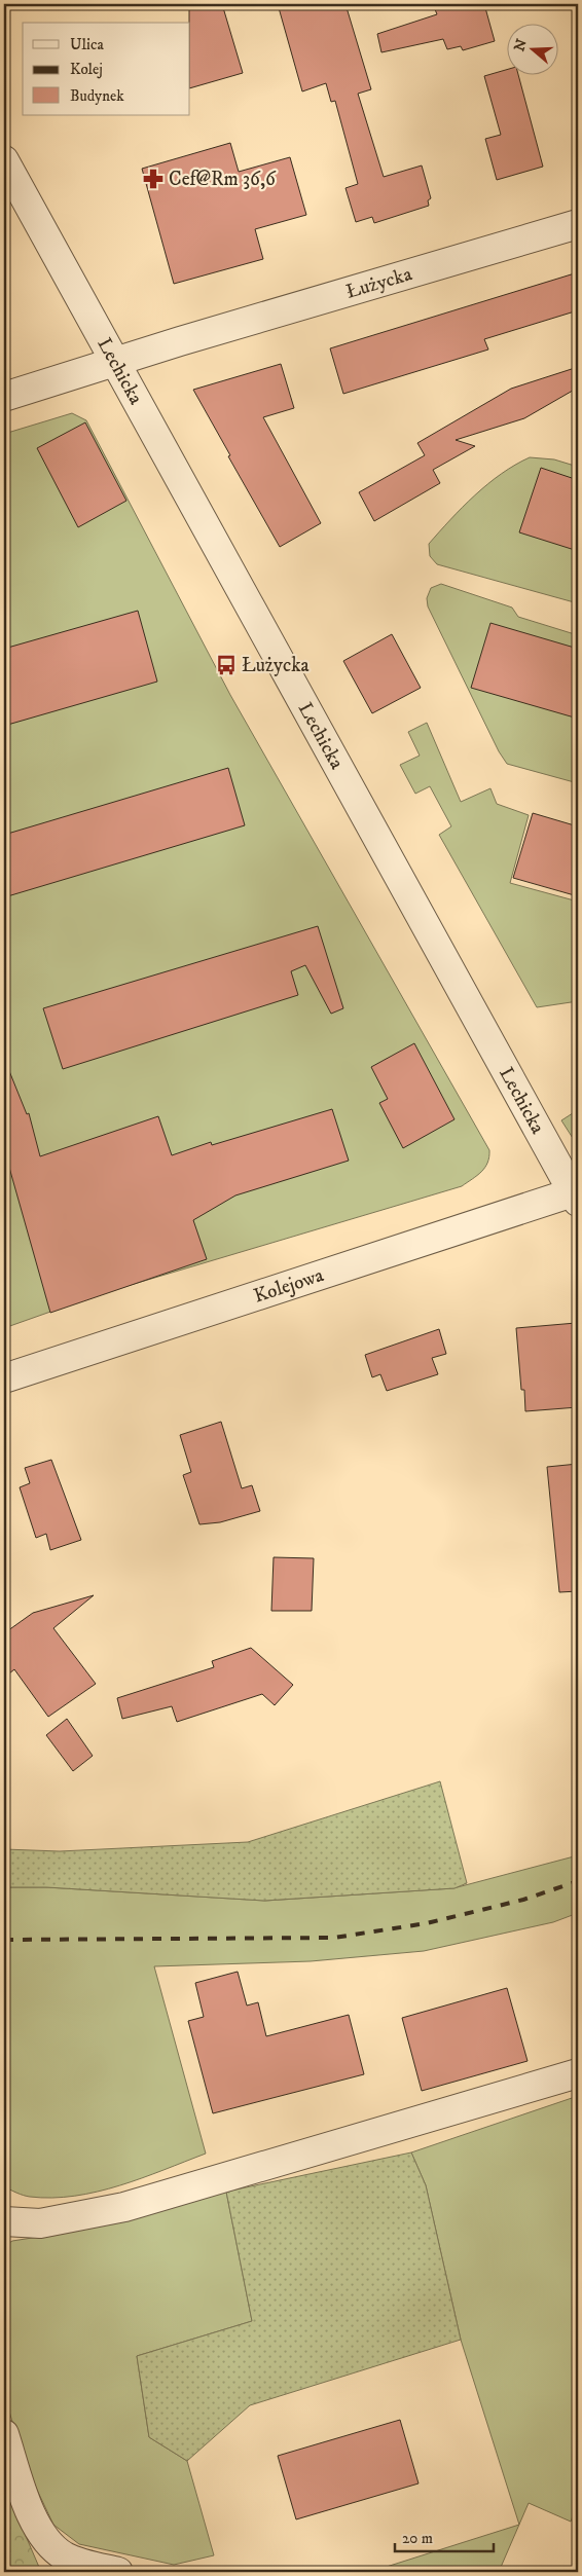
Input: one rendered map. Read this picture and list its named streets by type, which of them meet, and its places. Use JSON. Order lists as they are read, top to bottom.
{
  "streets": {
    "street": ["Łużycka", "Lechicka", "Kolejowa"]
  },
  "crossings": [
    ["Łużycka", "Lechicka"],
    ["Lechicka", "Kolejowa"]
  ],
  "places": {
    "pharmacy": ["Cef@Rm 36,6"],
    "bus stop": ["Łużycka"]
  },
  "legend": ["Ulica", "Kolej", "Budynek"],
  "scale_bar": "20 m",
  "north": "left"
}
